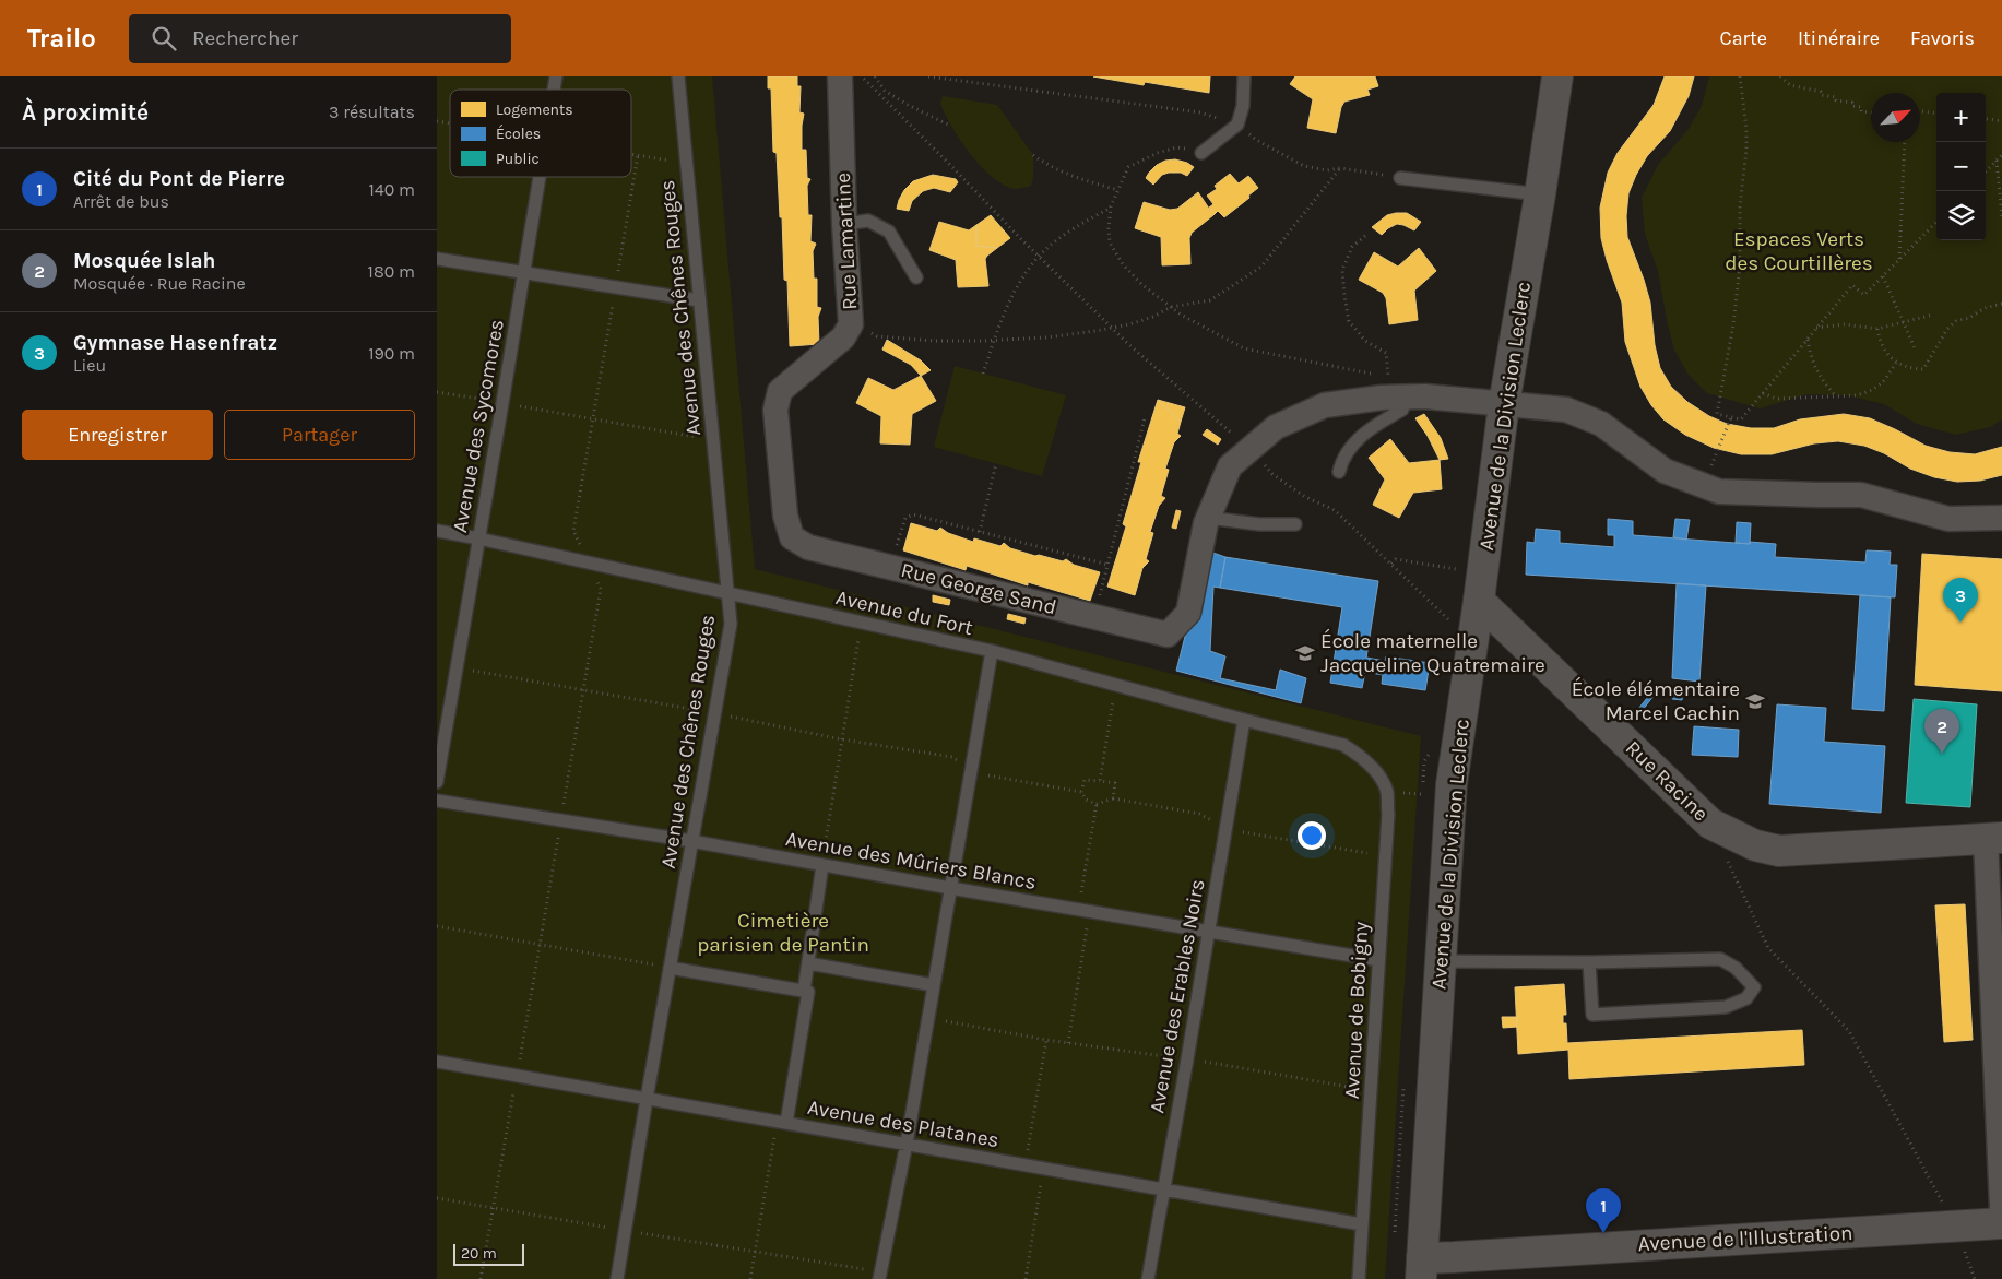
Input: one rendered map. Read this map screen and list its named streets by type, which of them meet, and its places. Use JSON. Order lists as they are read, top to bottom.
{
  "streets": {
    "main road": ["Avenue de la Division Leclerc", "Rue Racine", "Avenue de l'Illustration"],
    "street": ["Rue Lamartine", "Rue George Sand"],
    "lane": [
      "Avenue des Chênes Rouges",
      "Avenue des Sycomores",
      "Avenue du Fort",
      "Avenue des Mûriers Blancs",
      "Avenue des Erables Noirs",
      "Avenue de Bobigny",
      "Avenue des Platanes"
    ]
  },
  "crossings": [
    ["Rue Lamartine", "Rue George Sand"],
    ["Avenue des Chênes Rouges", "Avenue du Fort"],
    ["Avenue des Chênes Rouges", "Avenue des Mûriers Blancs"],
    ["Avenue des Chênes Rouges", "Avenue des Platanes"],
    ["Avenue de la Division Leclerc", "Rue Racine"],
    ["Avenue de la Division Leclerc", "Avenue de l'Illustration"],
    ["Avenue des Sycomores", "Avenue du Fort"],
    ["Avenue du Fort", "Avenue des Erables Noirs"],
    ["Avenue du Fort", "Avenue de Bobigny"],
    ["Avenue des Mûriers Blancs", "Avenue des Erables Noirs"],
    ["Avenue des Mûriers Blancs", "Avenue de Bobigny"],
    ["Avenue des Erables Noirs", "Avenue des Platanes"],
    ["Avenue de Bobigny", "Avenue des Platanes"]
  ],
  "parks": ["Espaces Verts des Courtillères", "Cimetière parisien de Pantin"],
  "places": {
    "school or university": ["École maternelle Jacqueline Quatremaire", "École élémentaire Marcel Cachin"]
  },
  "legend": ["Logements", "Écoles", "Public"],
  "scale_bar": "20 m",
  "north": "top right",
  "page": {
    "header": "Trailo",
    "search": "Rechercher",
    "nav": ["Carte", "Itinéraire", "Favoris"],
    "heading": ["À proximité", "3 résultats"],
    "map_buttons": ["+", "−"],
    "list": [
      {
        "mark": "1",
        "name": "Cité du Pont de Pierre",
        "note": "Arrêt de bus",
        "value": "140 m"
      },
      {
        "mark": "2",
        "name": "Mosquée Islah",
        "note": "Mosquée · Rue Racine",
        "value": "180 m"
      },
      {
        "mark": "3",
        "name": "Gymnase Hasenfratz",
        "note": "Lieu",
        "value": "190 m"
      }
    ],
    "buttons": ["Enregistrer", "Partager"],
    "pins": ["3", "2", "1"],
    "scale": "20 m"
  }
}
